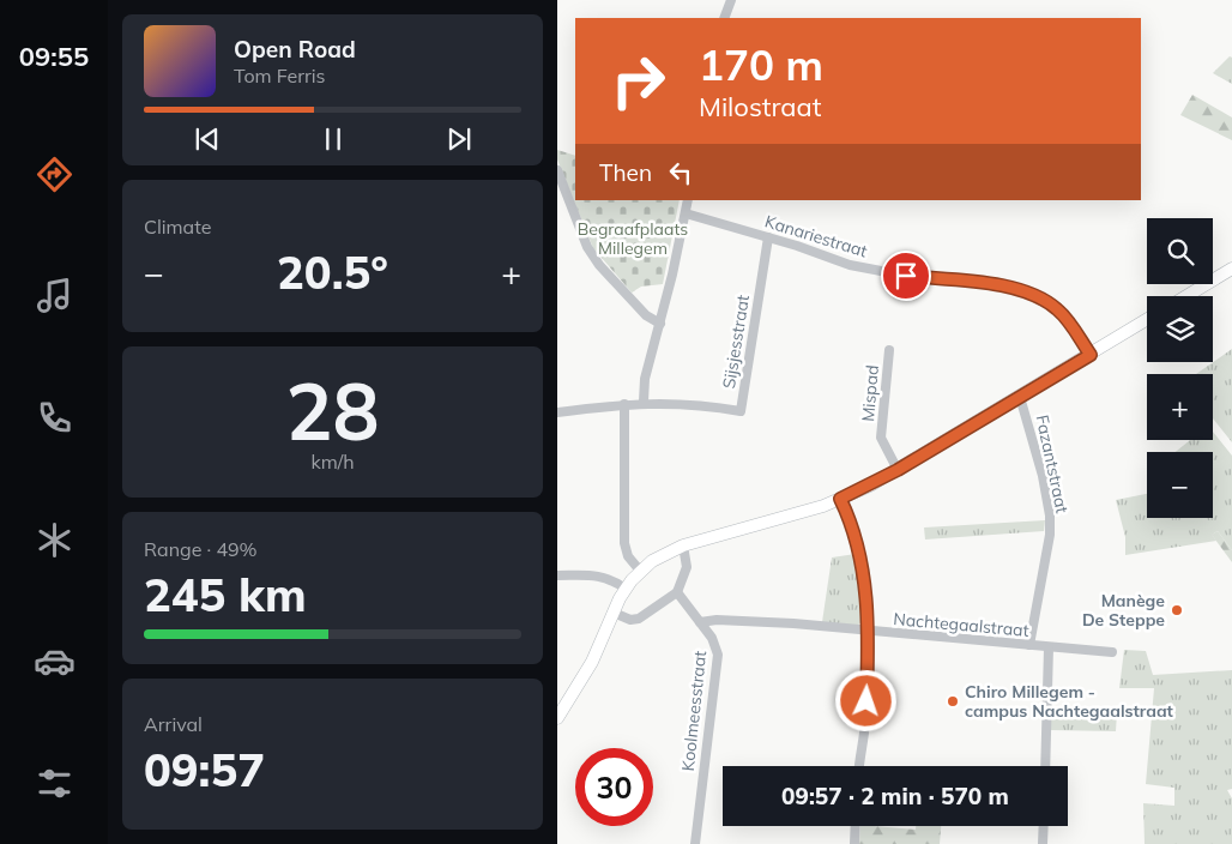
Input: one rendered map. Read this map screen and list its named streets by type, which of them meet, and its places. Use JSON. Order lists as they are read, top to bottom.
{
  "streets": {
    "street": [
      "Kanariestraat",
      "Sijsjesstraat",
      "Mispad",
      "Fazantstraat",
      "Nachtegaalstraat",
      "Koolmeesstraat"
    ]
  },
  "crossings": [
    ["Kanariestraat", "Sijsjesstraat"],
    ["Fazantstraat", "Nachtegaalstraat"],
    ["Nachtegaalstraat", "Koolmeesstraat"]
  ],
  "parks": ["Begraafplaats Millegem"],
  "places": ["Manège De Steppe", "Chiro Millegem - campus Nachtegaalstraat"],
  "page": {
    "tabs": "09:55",
    "turn": ["170 m", "Milostraat"],
    "song": ["Open Road", "Tom Ferris"],
    "then": "Then",
    "tile": [
      "Climate",
      ["28", "km/h"],
      ["Range · 49%", "245 km"],
      ["Arrival", "09:57"]
    ],
    "map_buttons": ["+", "−"],
    "heat": ["−", "20.5°", "+"],
    "limit": "30",
    "trip": "09:57 · 2 min · 570 m"
  }
}
